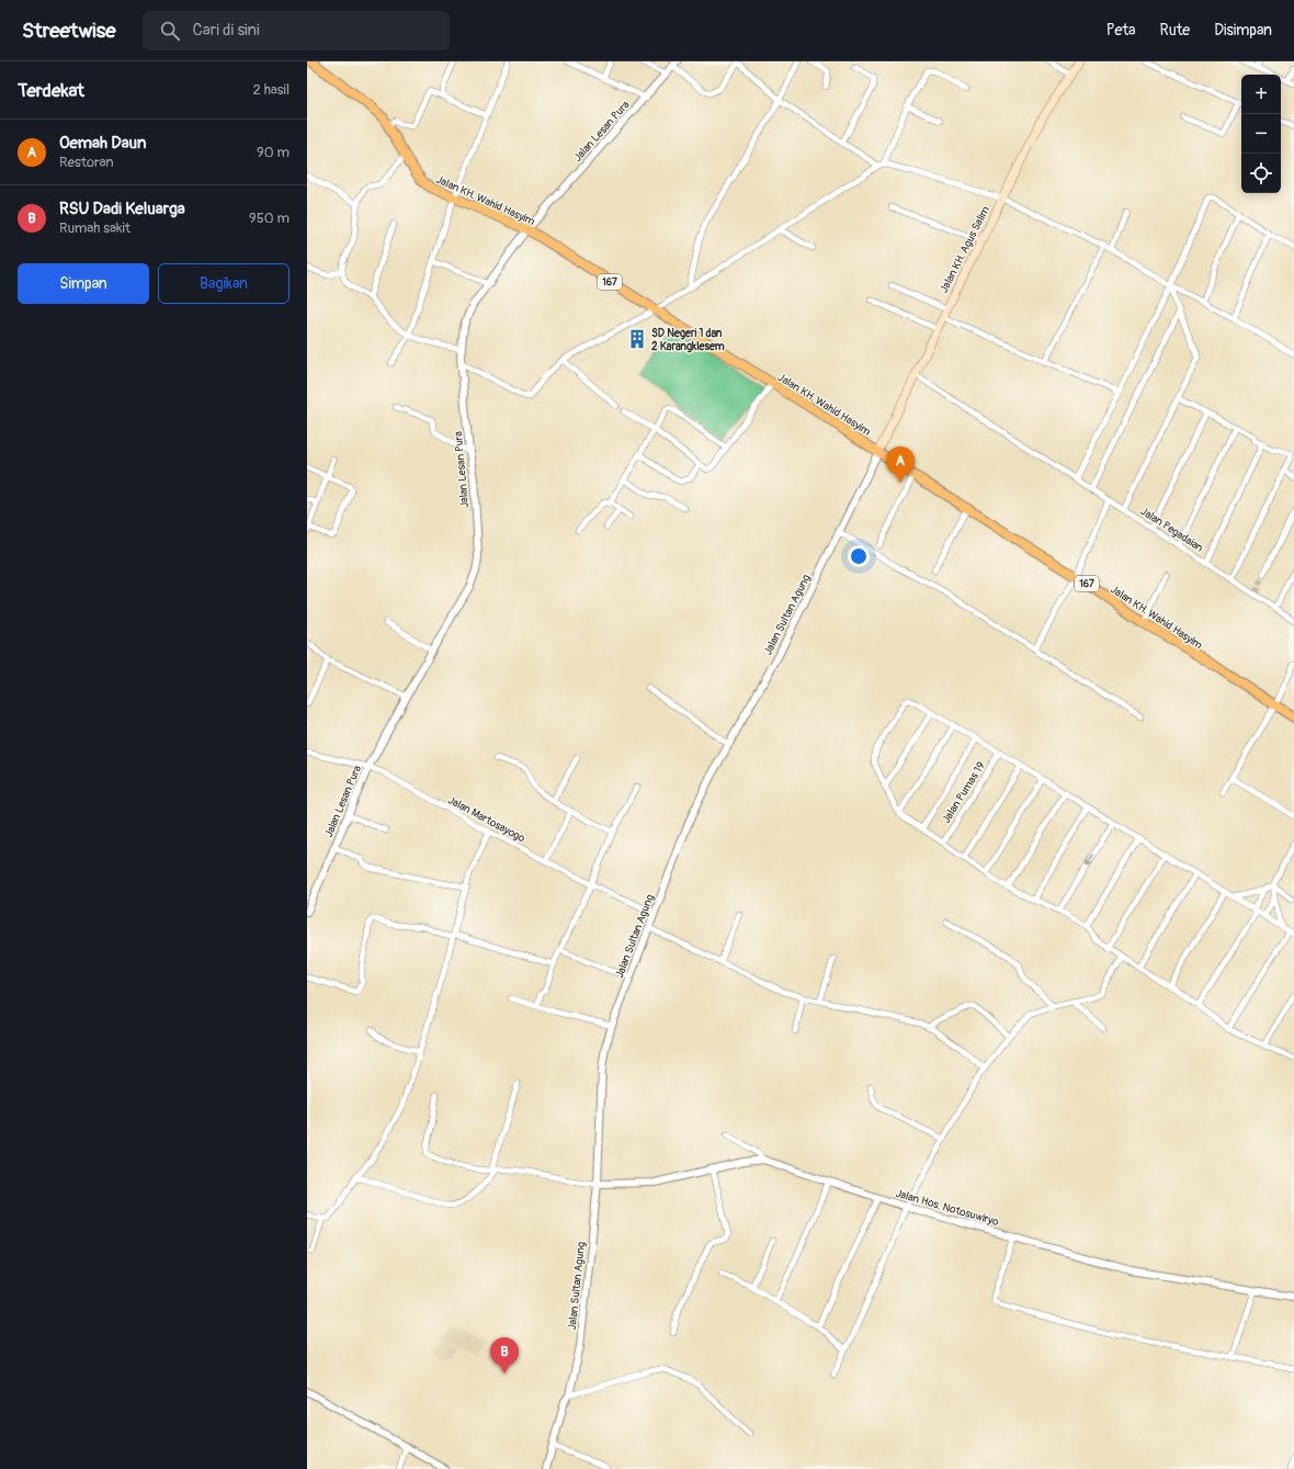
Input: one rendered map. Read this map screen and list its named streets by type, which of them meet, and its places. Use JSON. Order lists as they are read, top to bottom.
{
  "streets": {
    "main road": ["Jalan KH. Wahid Hasyim", "Jalan KH. Agus Salim", "167"],
    "street": [
      "Jalan Lesan Pura",
      "Jalan Pegadaian",
      "Jalan Sultan Agung",
      "Jalan Pumas 19",
      "Jalan Martosayogo",
      "Jalan Hos. Notosuwiryo"
    ]
  },
  "crossings": [
    ["Jalan Lesan Pura", "Jalan KH. Wahid Hasyim"],
    ["Jalan Lesan Pura", "Jalan Martosayogo"],
    ["Jalan KH. Wahid Hasyim", "Jalan KH. Agus Salim"],
    ["Jalan KH. Wahid Hasyim", "Jalan Sultan Agung"],
    ["Jalan KH. Agus Salim", "Jalan Pegadaian"],
    ["Jalan KH. Agus Salim", "Jalan Sultan Agung"],
    ["Jalan Sultan Agung", "Jalan Martosayogo"],
    ["Jalan Sultan Agung", "Jalan Hos. Notosuwiryo"]
  ],
  "places": {
    "building": ["SD Negeri 1 dan 2 Karangklesem"]
  },
  "page": {
    "header": "Streetwise",
    "search": "Cari di sini",
    "nav": ["Peta", "Rute", "Disimpan"],
    "heading": ["Terdekat", "2 hasil"],
    "map_buttons": ["+", "−"],
    "list": [
      {
        "mark": "A",
        "name": "Oemah Daun",
        "note": "Restoran",
        "value": "90 m"
      },
      {
        "mark": "B",
        "name": "RSU Dadi Keluarga",
        "note": "Rumah sakit",
        "value": "950 m"
      }
    ],
    "buttons": ["Simpan", "Bagikan"],
    "pins": ["A", "B"]
  }
}
